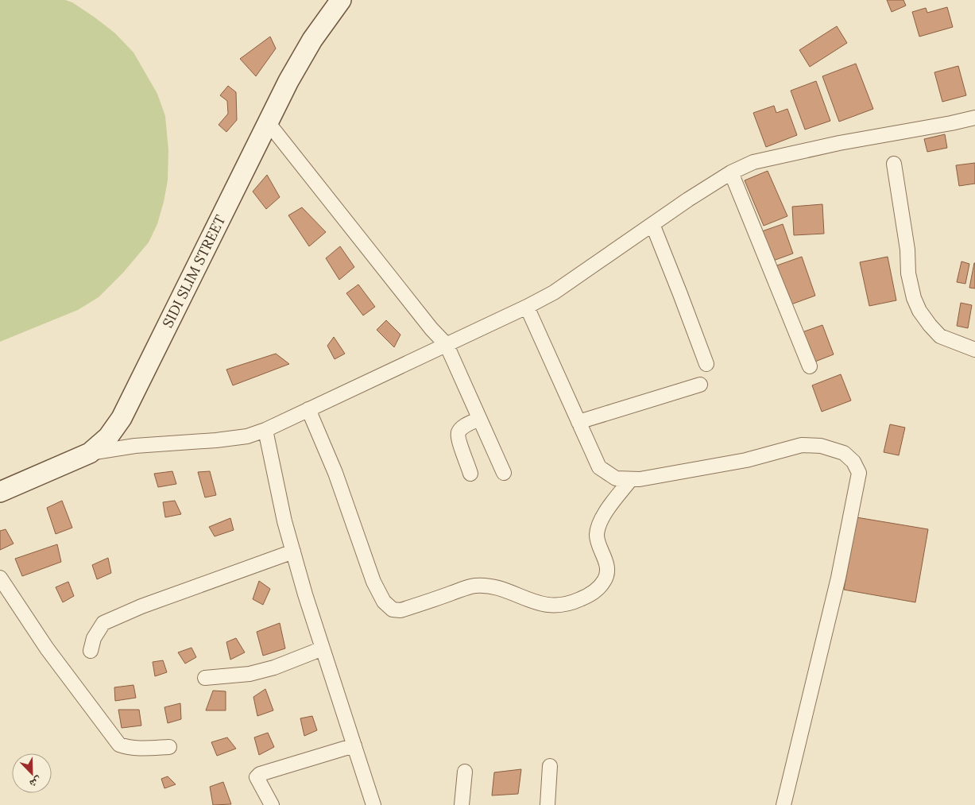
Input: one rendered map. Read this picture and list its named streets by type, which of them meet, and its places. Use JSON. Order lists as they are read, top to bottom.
{
  "streets": {
    "main road": ["SIDI SLIM STREET"]
  },
  "north": "bottom right"
}
